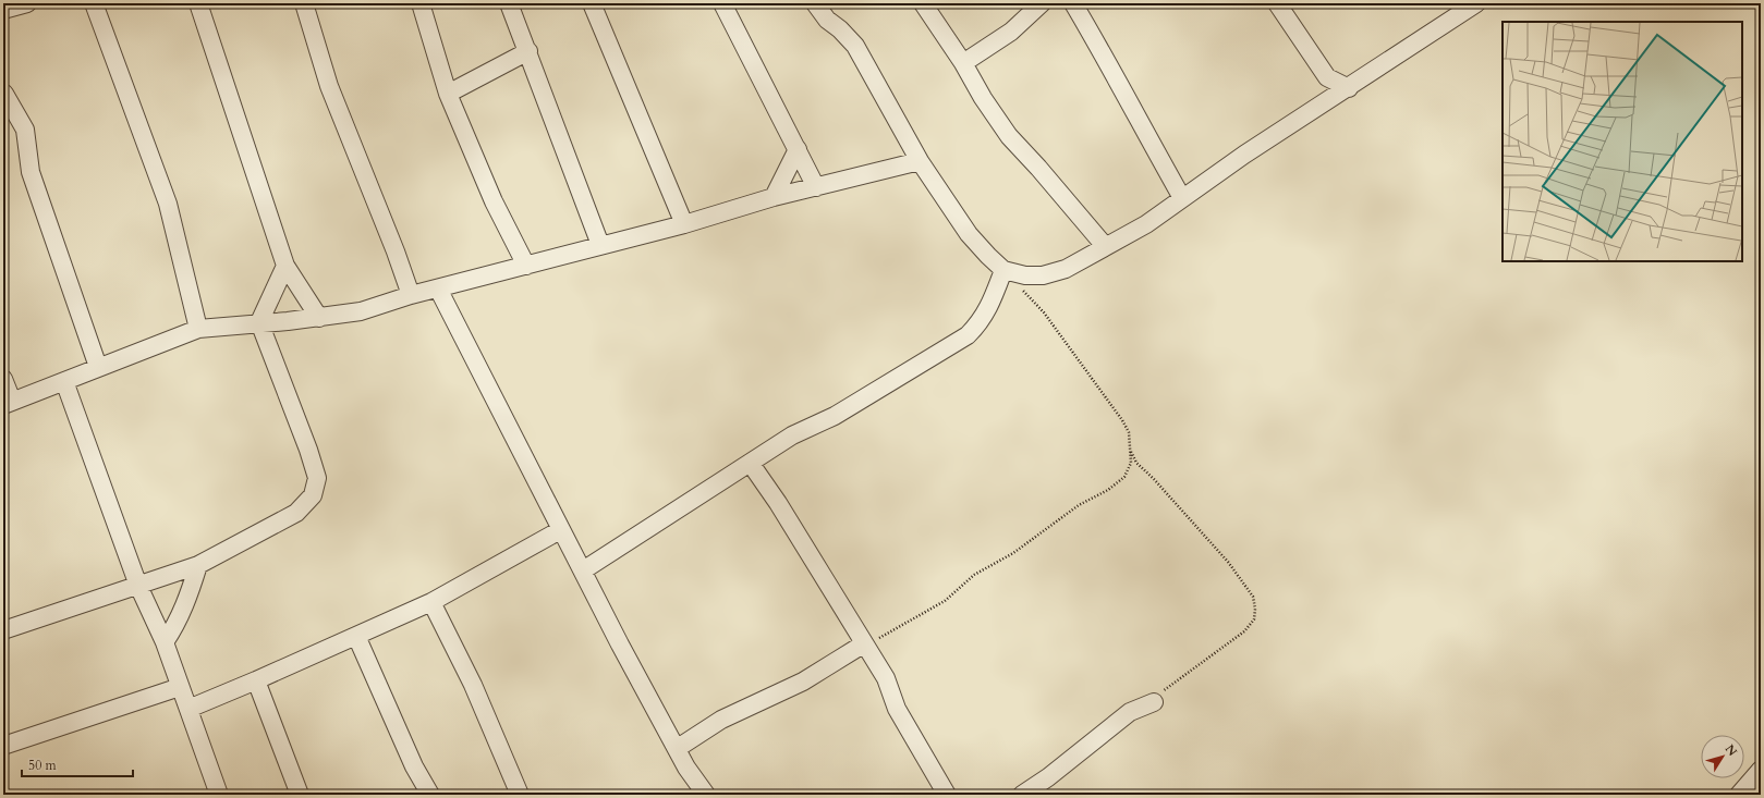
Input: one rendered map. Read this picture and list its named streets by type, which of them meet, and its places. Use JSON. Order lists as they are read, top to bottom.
{
  "scale_bar": "50 m",
  "north": "top right"
}
